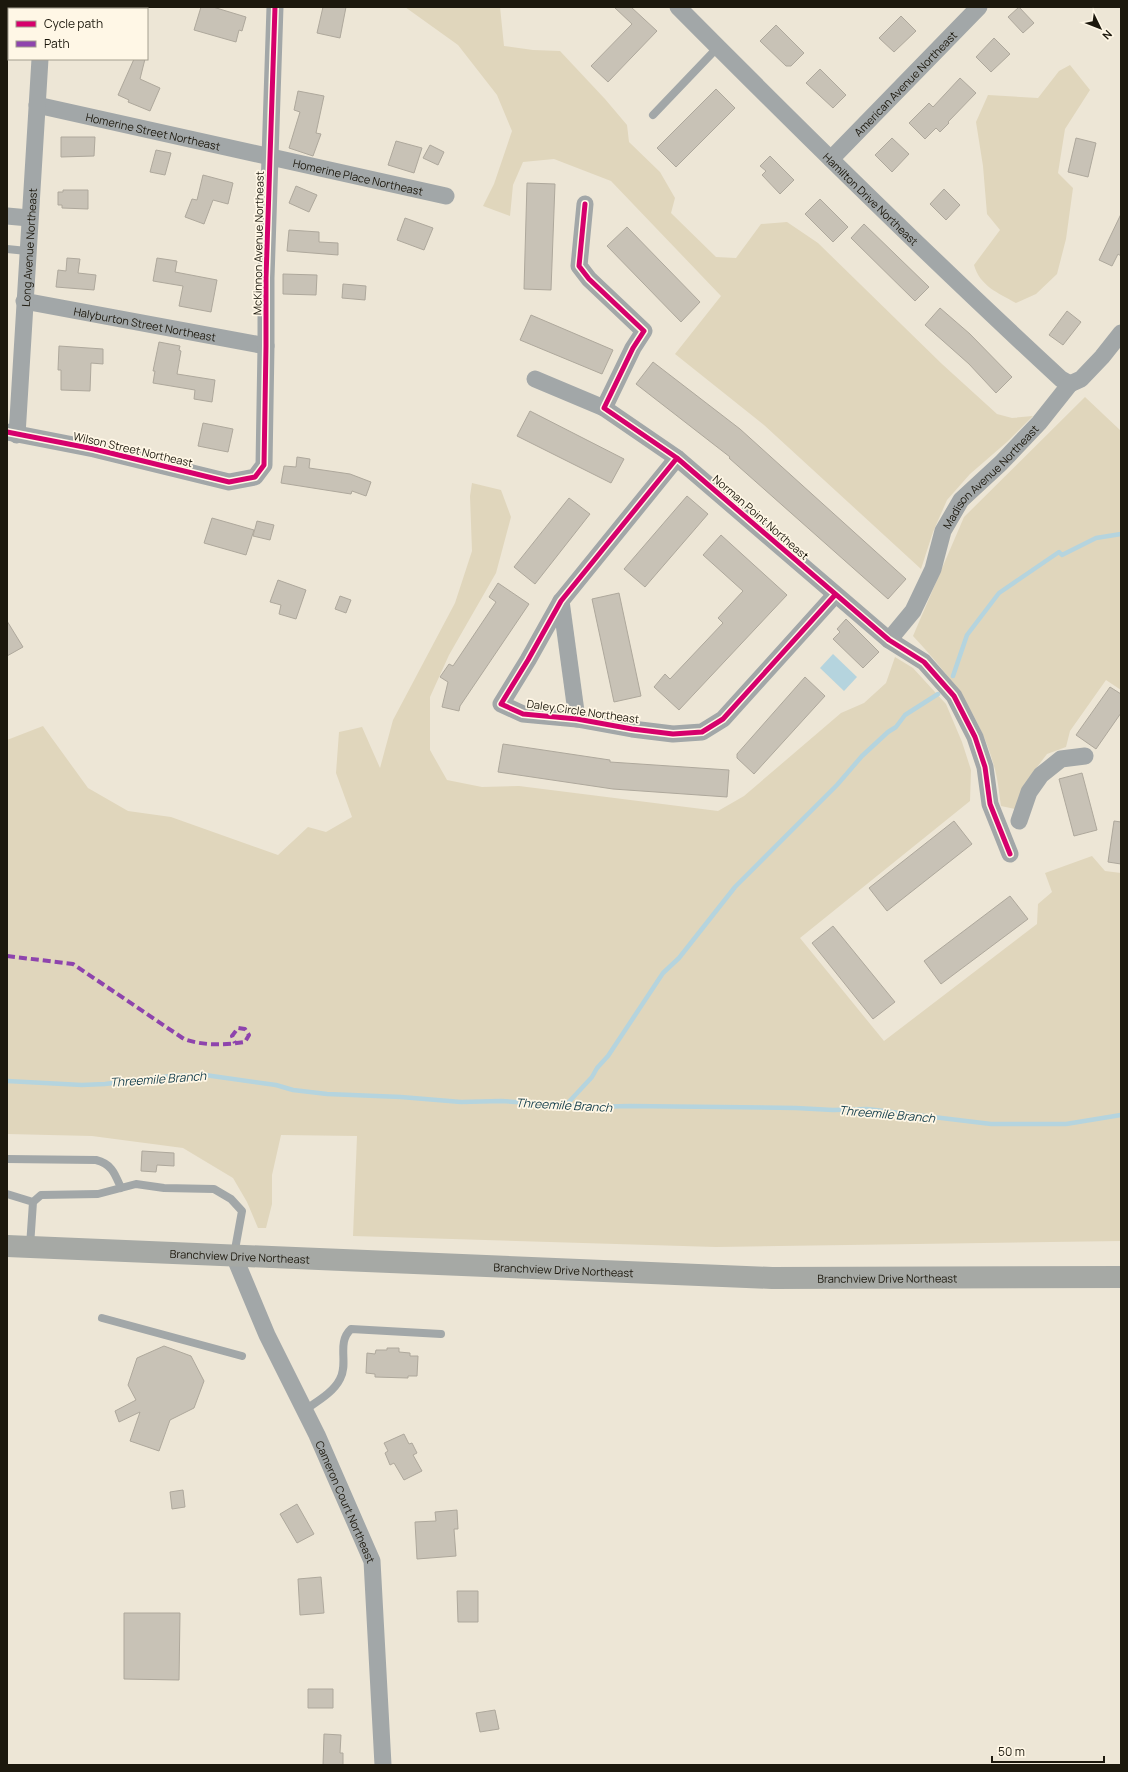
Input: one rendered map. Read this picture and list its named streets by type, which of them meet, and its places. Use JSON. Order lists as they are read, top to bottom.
{
  "streets": {
    "main road": ["Branchview Drive Northeast"],
    "street": [
      "American Avenue Northeast",
      "Homerine Street Northeast",
      "Homerine Place Northeast",
      "Hamilton Drive Northeast",
      "McKinnon Avenue Northeast",
      "Long Avenue Northeast",
      "Halyburton Street Northeast",
      "Wilson Street Northeast",
      "Madison Avenue Northeast",
      "Norman Point Northeast",
      "Daley Circle Northeast",
      "Cameron Court Northeast"
    ]
  },
  "crossings": [
    ["American Avenue Northeast", "Hamilton Drive Northeast"],
    ["Homerine Street Northeast", "Homerine Place Northeast"],
    ["Homerine Street Northeast", "McKinnon Avenue Northeast"],
    ["Homerine Street Northeast", "Long Avenue Northeast"],
    ["Homerine Place Northeast", "McKinnon Avenue Northeast"],
    ["Hamilton Drive Northeast", "Madison Avenue Northeast"],
    ["McKinnon Avenue Northeast", "Halyburton Street Northeast"],
    ["McKinnon Avenue Northeast", "Wilson Street Northeast"],
    ["Long Avenue Northeast", "Halyburton Street Northeast"],
    ["Long Avenue Northeast", "Wilson Street Northeast"],
    ["Madison Avenue Northeast", "Norman Point Northeast"],
    ["Norman Point Northeast", "Daley Circle Northeast"],
    ["Branchview Drive Northeast", "Cameron Court Northeast"]
  ],
  "water": ["Threemile Branch"],
  "legend": ["Cycle path", "Path"],
  "scale_bar": "50 m",
  "north": "bottom right"
}
